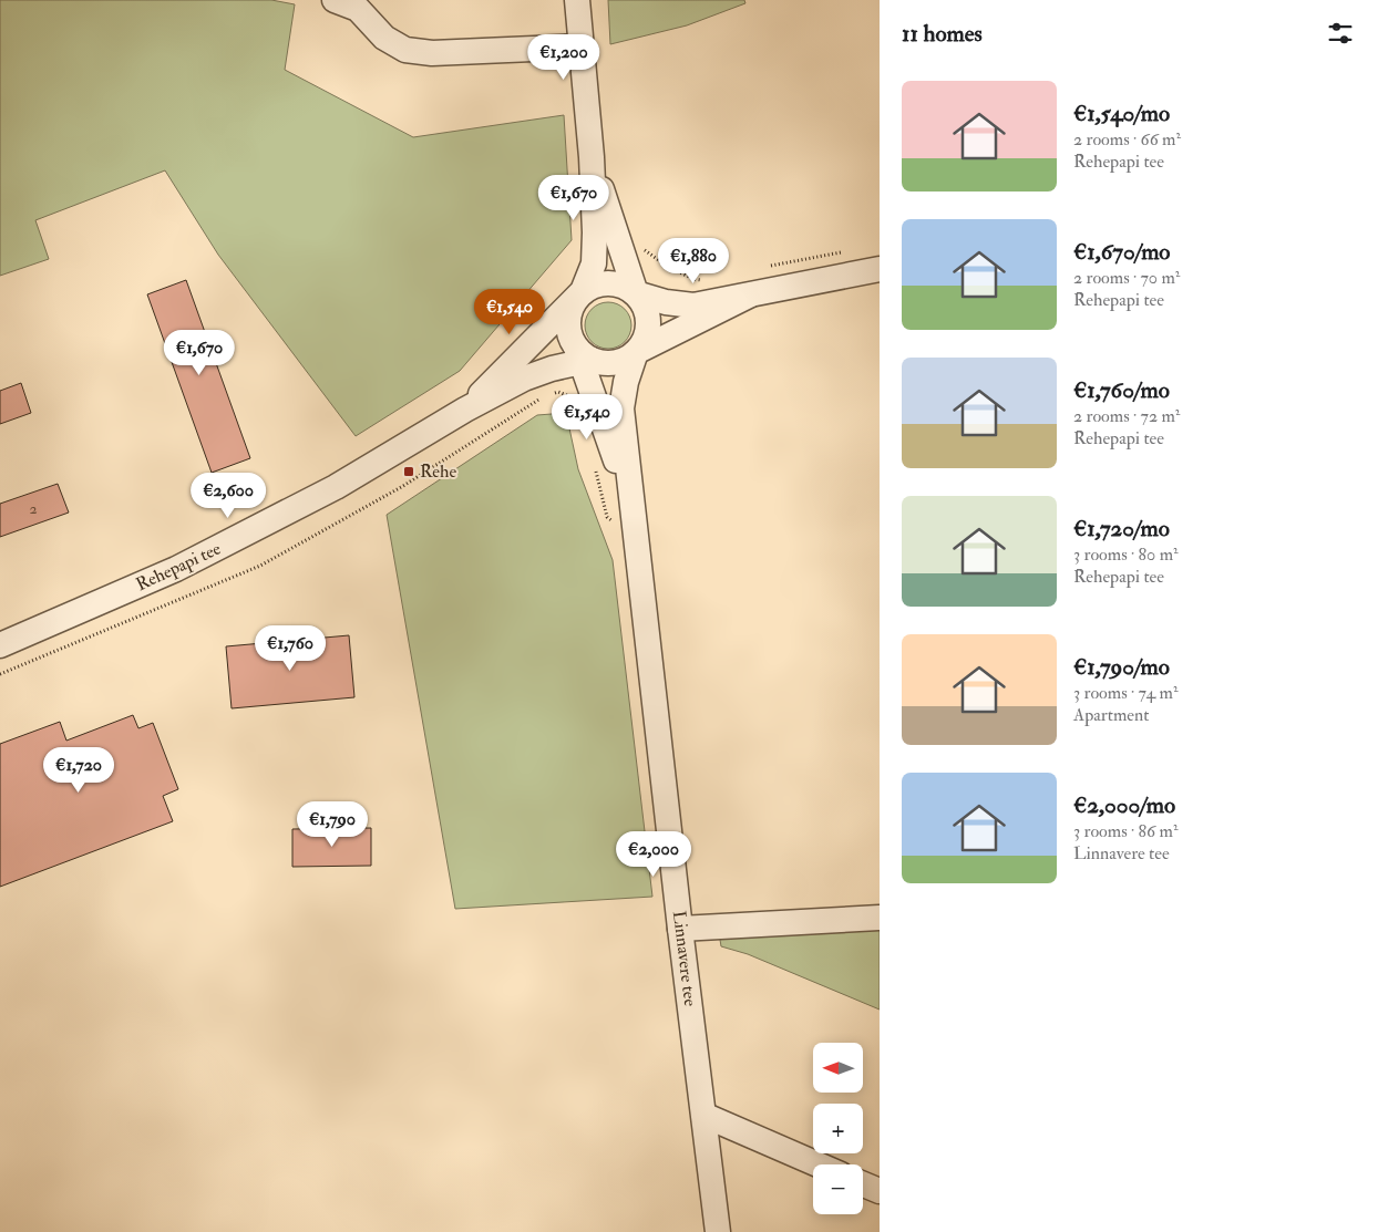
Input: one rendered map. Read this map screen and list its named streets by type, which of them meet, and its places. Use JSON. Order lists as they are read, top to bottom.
{
  "streets": {
    "street": ["Rehepapi tee", "Linnavere tee"]
  },
  "crossings": [
    ["Rehepapi tee", "Linnavere tee"]
  ],
  "places": {
    "transit": ["Rehe"]
  },
  "house_numbers": ["2"],
  "north": "left",
  "page": {
    "heading": "11 homes",
    "price": [
      "€1,200",
      "€1,670",
      "€1,880",
      "€1,540",
      "€1,670",
      "€1,540",
      "€2,600",
      "€1,760",
      "€1,720",
      "€1,790",
      "€2,000"
    ],
    "list": [
      {
        "name": "€1,540/mo",
        "note": "2 rooms · 66 m² · Rehepapi tee"
      },
      {
        "name": "€1,670/mo",
        "note": "2 rooms · 70 m² · Rehepapi tee"
      },
      {
        "name": "€1,760/mo",
        "note": "2 rooms · 72 m² · Rehepapi tee"
      },
      {
        "name": "€1,720/mo",
        "note": "3 rooms · 80 m² · Rehepapi tee"
      },
      {
        "name": "€1,790/mo",
        "note": "3 rooms · 74 m² · Apartment"
      },
      {
        "name": "€2,000/mo",
        "note": "3 rooms · 86 m² · Linnavere tee"
      }
    ],
    "map_buttons": ["+", "−"]
  }
}
